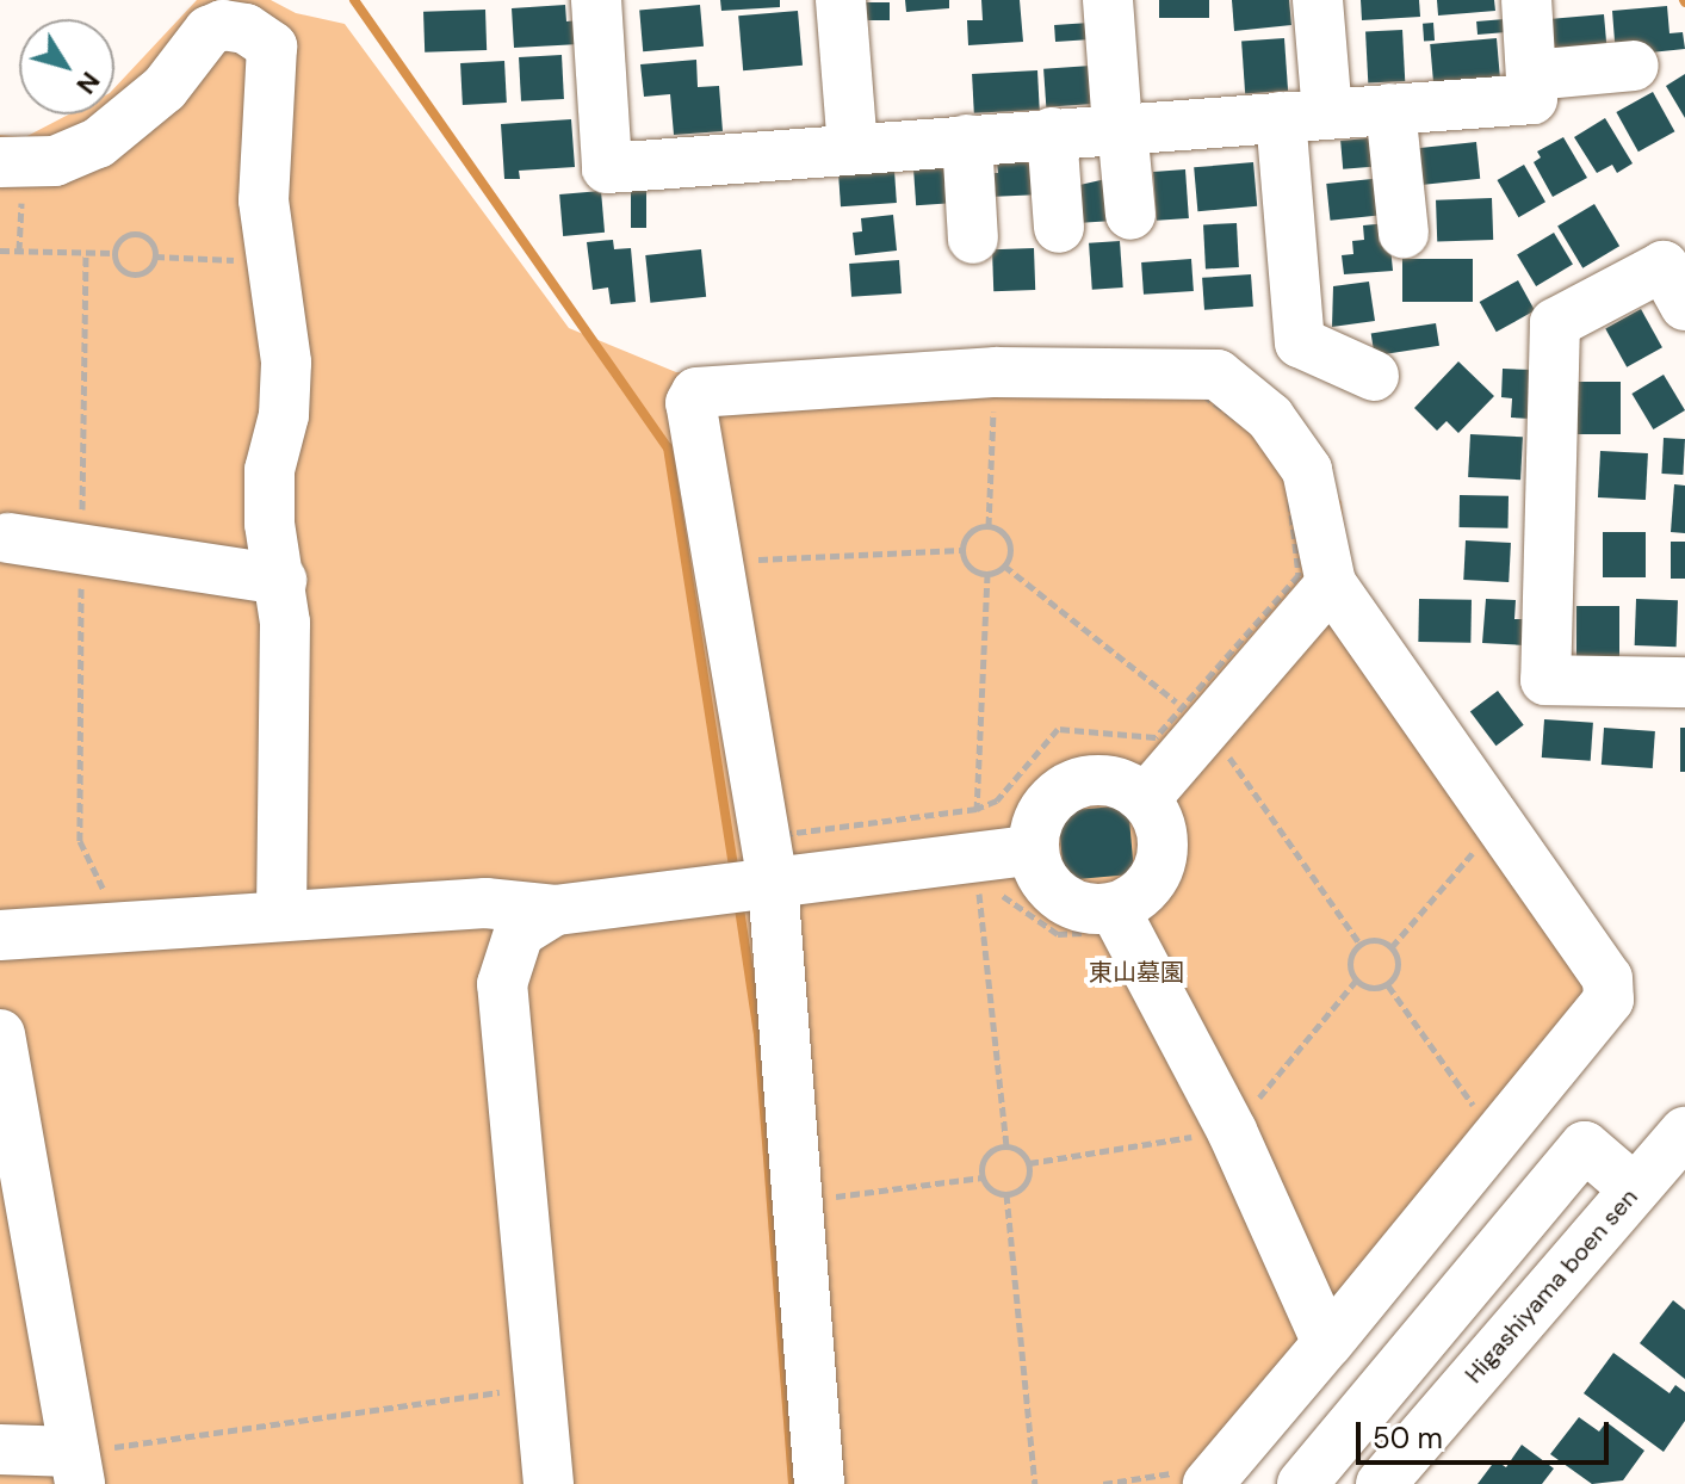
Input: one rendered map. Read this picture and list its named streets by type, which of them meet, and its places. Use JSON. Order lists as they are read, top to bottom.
{
  "streets": {
    "street": ["Higashiyama boen sen"]
  },
  "parks": ["東山墓園"],
  "scale_bar": "50 m",
  "north": "bottom right"
}
